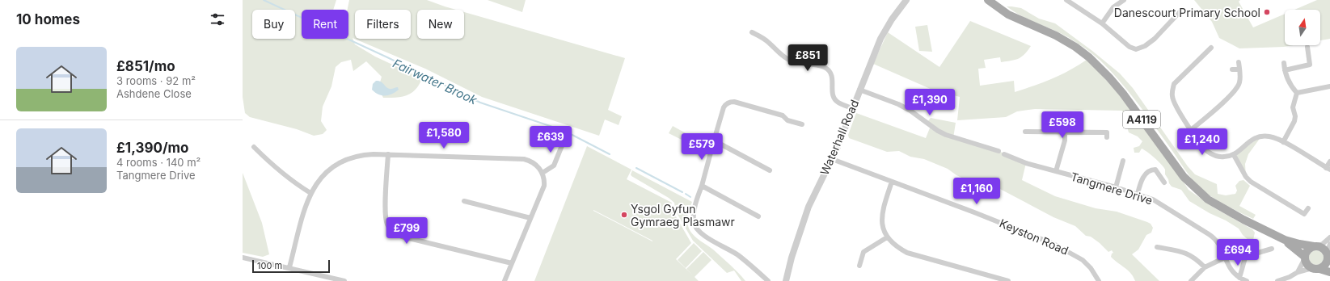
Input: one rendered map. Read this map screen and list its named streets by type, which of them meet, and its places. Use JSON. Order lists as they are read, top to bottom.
{
  "streets": {
    "main road": ["A4119"],
    "street": ["Waterhall Road", "Tangmere Drive", "Keyston Road"]
  },
  "crossings": [
    ["Waterhall Road", "Keyston Road"]
  ],
  "water": ["Fairwater Brook"],
  "places": ["Danescourt Primary School", "Ysgol Gyfun Gymraeg Plasmawr"],
  "scale_bar": "100 m",
  "north": "top",
  "page": {
    "heading": "10 homes",
    "chip": [
      "Buy",
      "Rent",
      "Filters",
      "New"
    ],
    "list": [
      {
        "name": "£851/mo",
        "note": "3 rooms · 92 m² · Ashdene Close"
      },
      {
        "name": "£1,390/mo",
        "note": "4 rooms · 140 m² · Tangmere Drive"
      }
    ],
    "price": [
      "£851",
      "£1,390",
      "£598",
      "£1,580",
      "£639",
      "£1,240",
      "£579",
      "£1,160",
      "£799",
      "£694"
    ],
    "scale": "100 m"
  }
}
